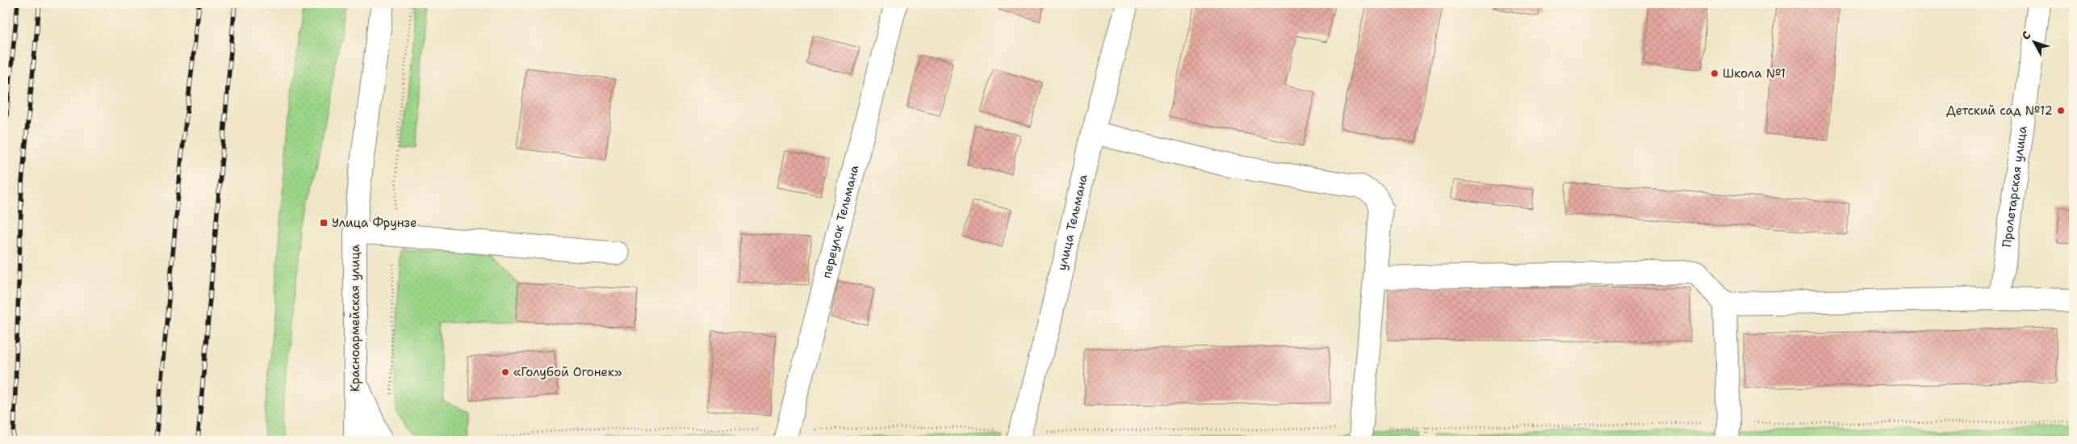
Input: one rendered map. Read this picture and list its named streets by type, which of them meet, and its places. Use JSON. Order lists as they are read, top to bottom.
{
  "streets": {
    "street": [
      "Пролетарская улица",
      "переулок Тельмана",
      "улица Тельмана",
      "Красноармейская улица"
    ]
  },
  "places": {
    "other": ["Школа №1", "Детский сад №12", "«Голубой Огонек»"],
    "transit": ["Улица Фрунзе"]
  },
  "north": "top left"
}
